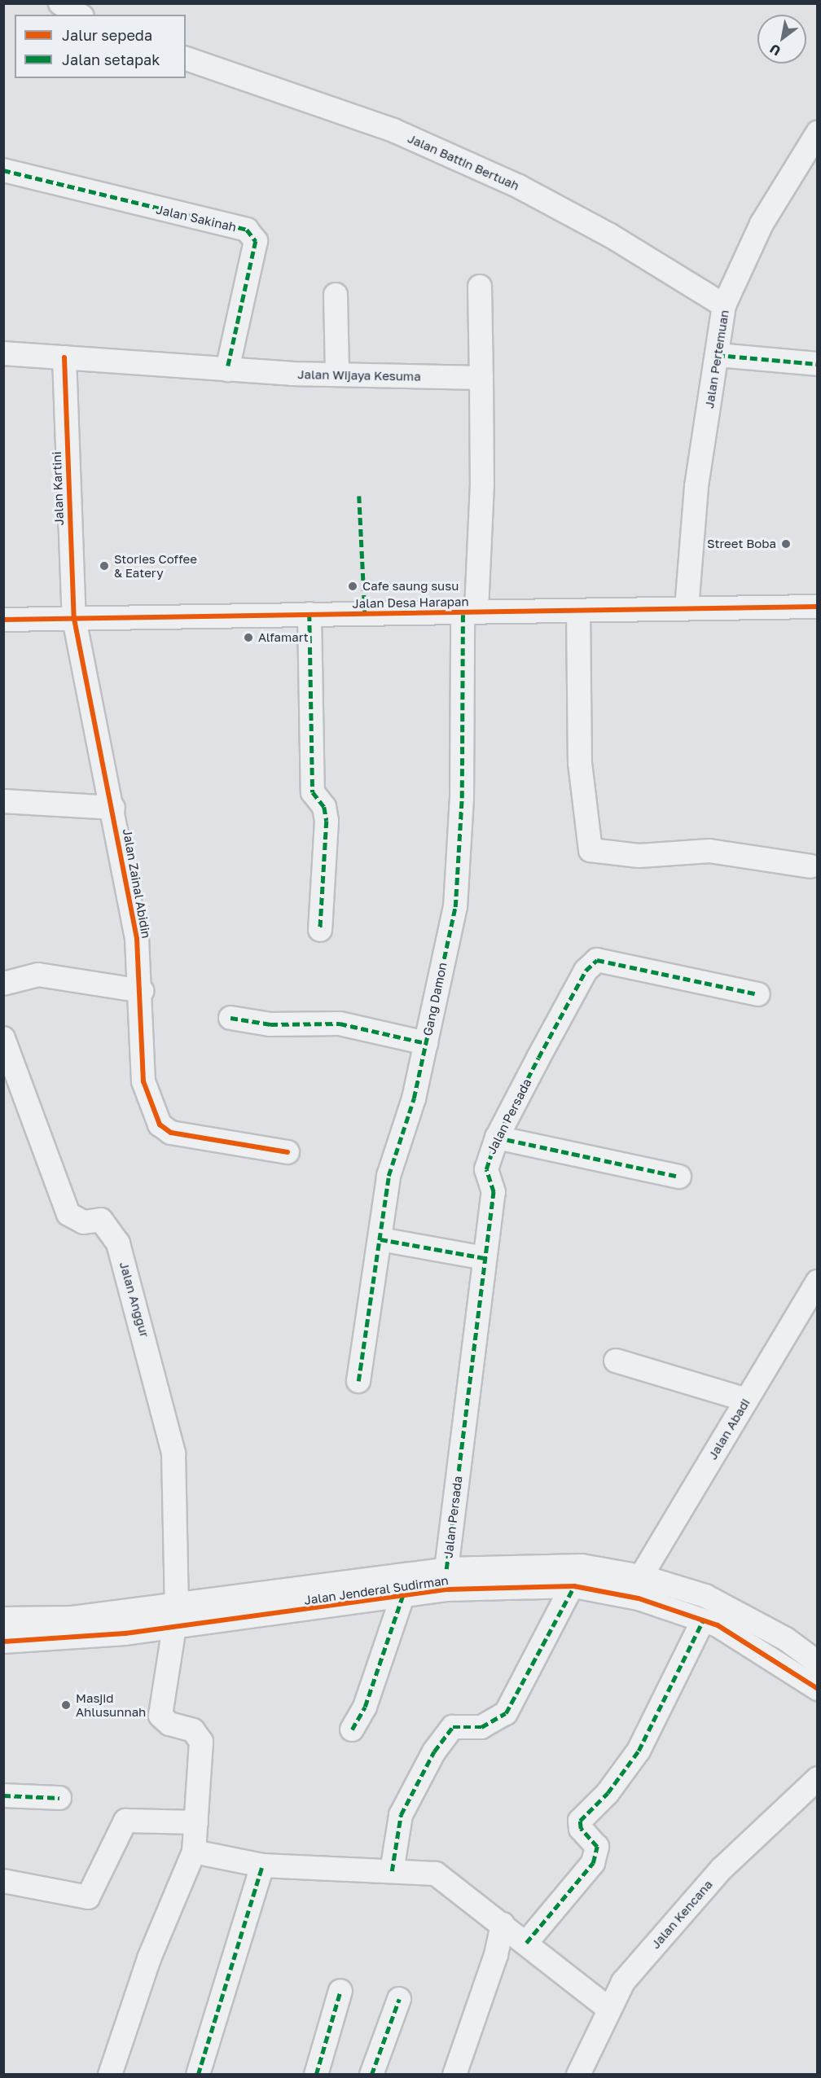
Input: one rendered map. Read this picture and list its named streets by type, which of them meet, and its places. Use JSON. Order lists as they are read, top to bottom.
{
  "streets": {
    "street": [
      "Jalan Battin Bertuah",
      "Jalan Sakinah",
      "Jalan Pertemuan",
      "Jalan Wijaya Kesuma",
      "Jalan Kartini",
      "Jalan Desa Harapan",
      "Jalan Zainal Abidin",
      "Gang Damon",
      "Jalan Persada",
      "Jalan Anggur",
      "Jalan Abadi",
      "Jalan Jenderal Sudirman",
      "Jalan Kencana"
    ]
  },
  "crossings": [
    ["Jalan Battin Bertuah", "Jalan Pertemuan"],
    ["Jalan Sakinah", "Jalan Wijaya Kesuma"],
    ["Jalan Pertemuan", "Jalan Desa Harapan"],
    ["Jalan Wijaya Kesuma", "Jalan Kartini"],
    ["Jalan Kartini", "Jalan Desa Harapan"],
    ["Jalan Kartini", "Jalan Zainal Abidin"],
    ["Jalan Desa Harapan", "Jalan Zainal Abidin"],
    ["Jalan Desa Harapan", "Gang Damon"],
    ["Jalan Persada", "Jalan Jenderal Sudirman"],
    ["Jalan Anggur", "Jalan Jenderal Sudirman"],
    ["Jalan Abadi", "Jalan Jenderal Sudirman"]
  ],
  "places": [
    "Street Boba",
    "Stories Coffee & Eatery",
    "Cafe saung susu",
    "Alfamart",
    "Masjid Ahlusunnah"
  ],
  "legend": ["Jalur sepeda", "Jalan setapak"],
  "north": "bottom left"
}
